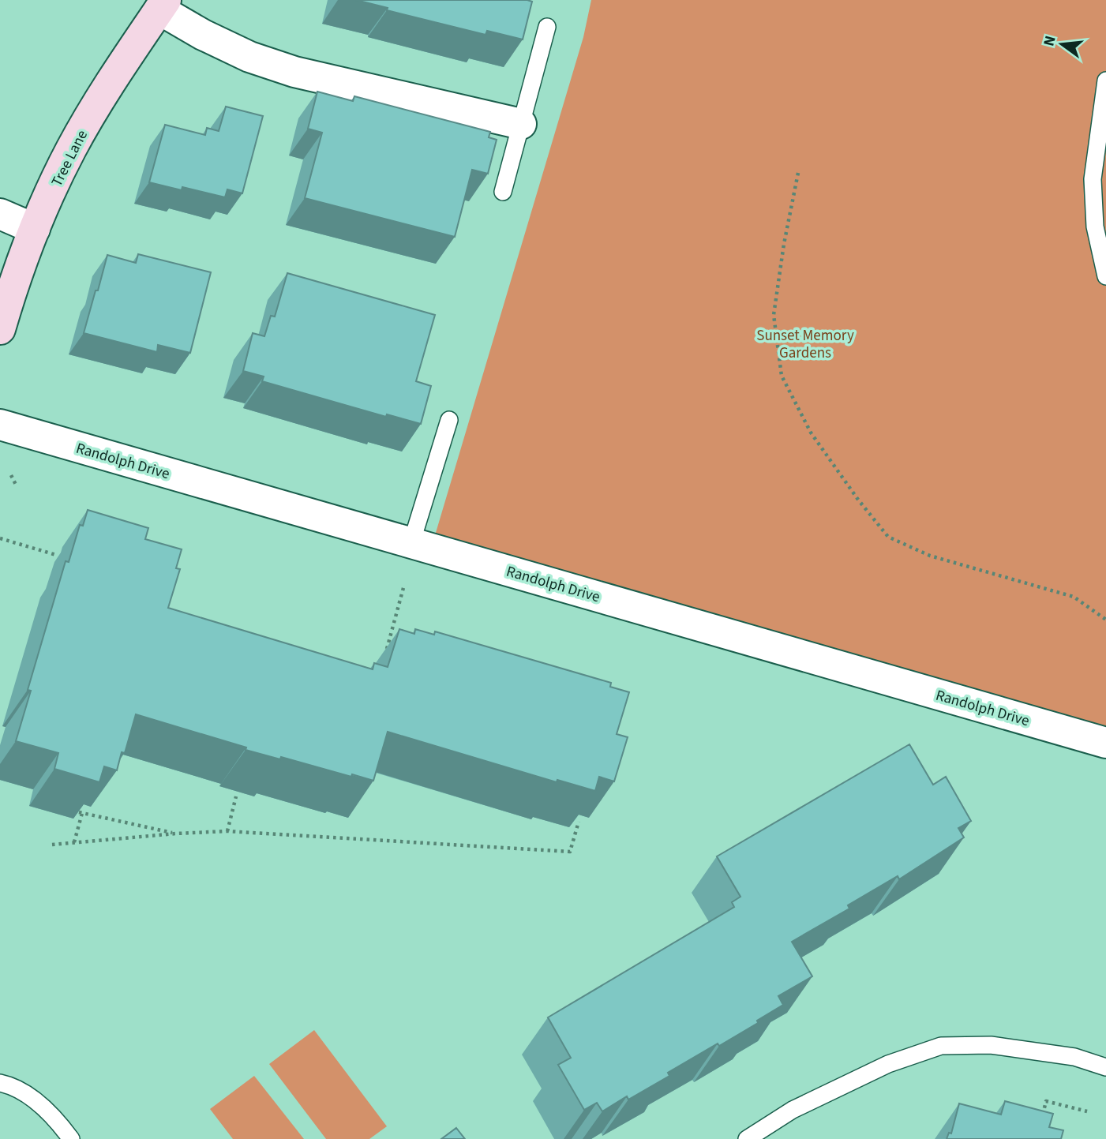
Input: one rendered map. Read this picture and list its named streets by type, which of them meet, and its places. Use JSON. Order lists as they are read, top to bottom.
{
  "streets": {
    "street": ["Tree Lane", "Randolph Drive"]
  },
  "parks": ["Sunset Memory Gardens"],
  "north": "left"
}
